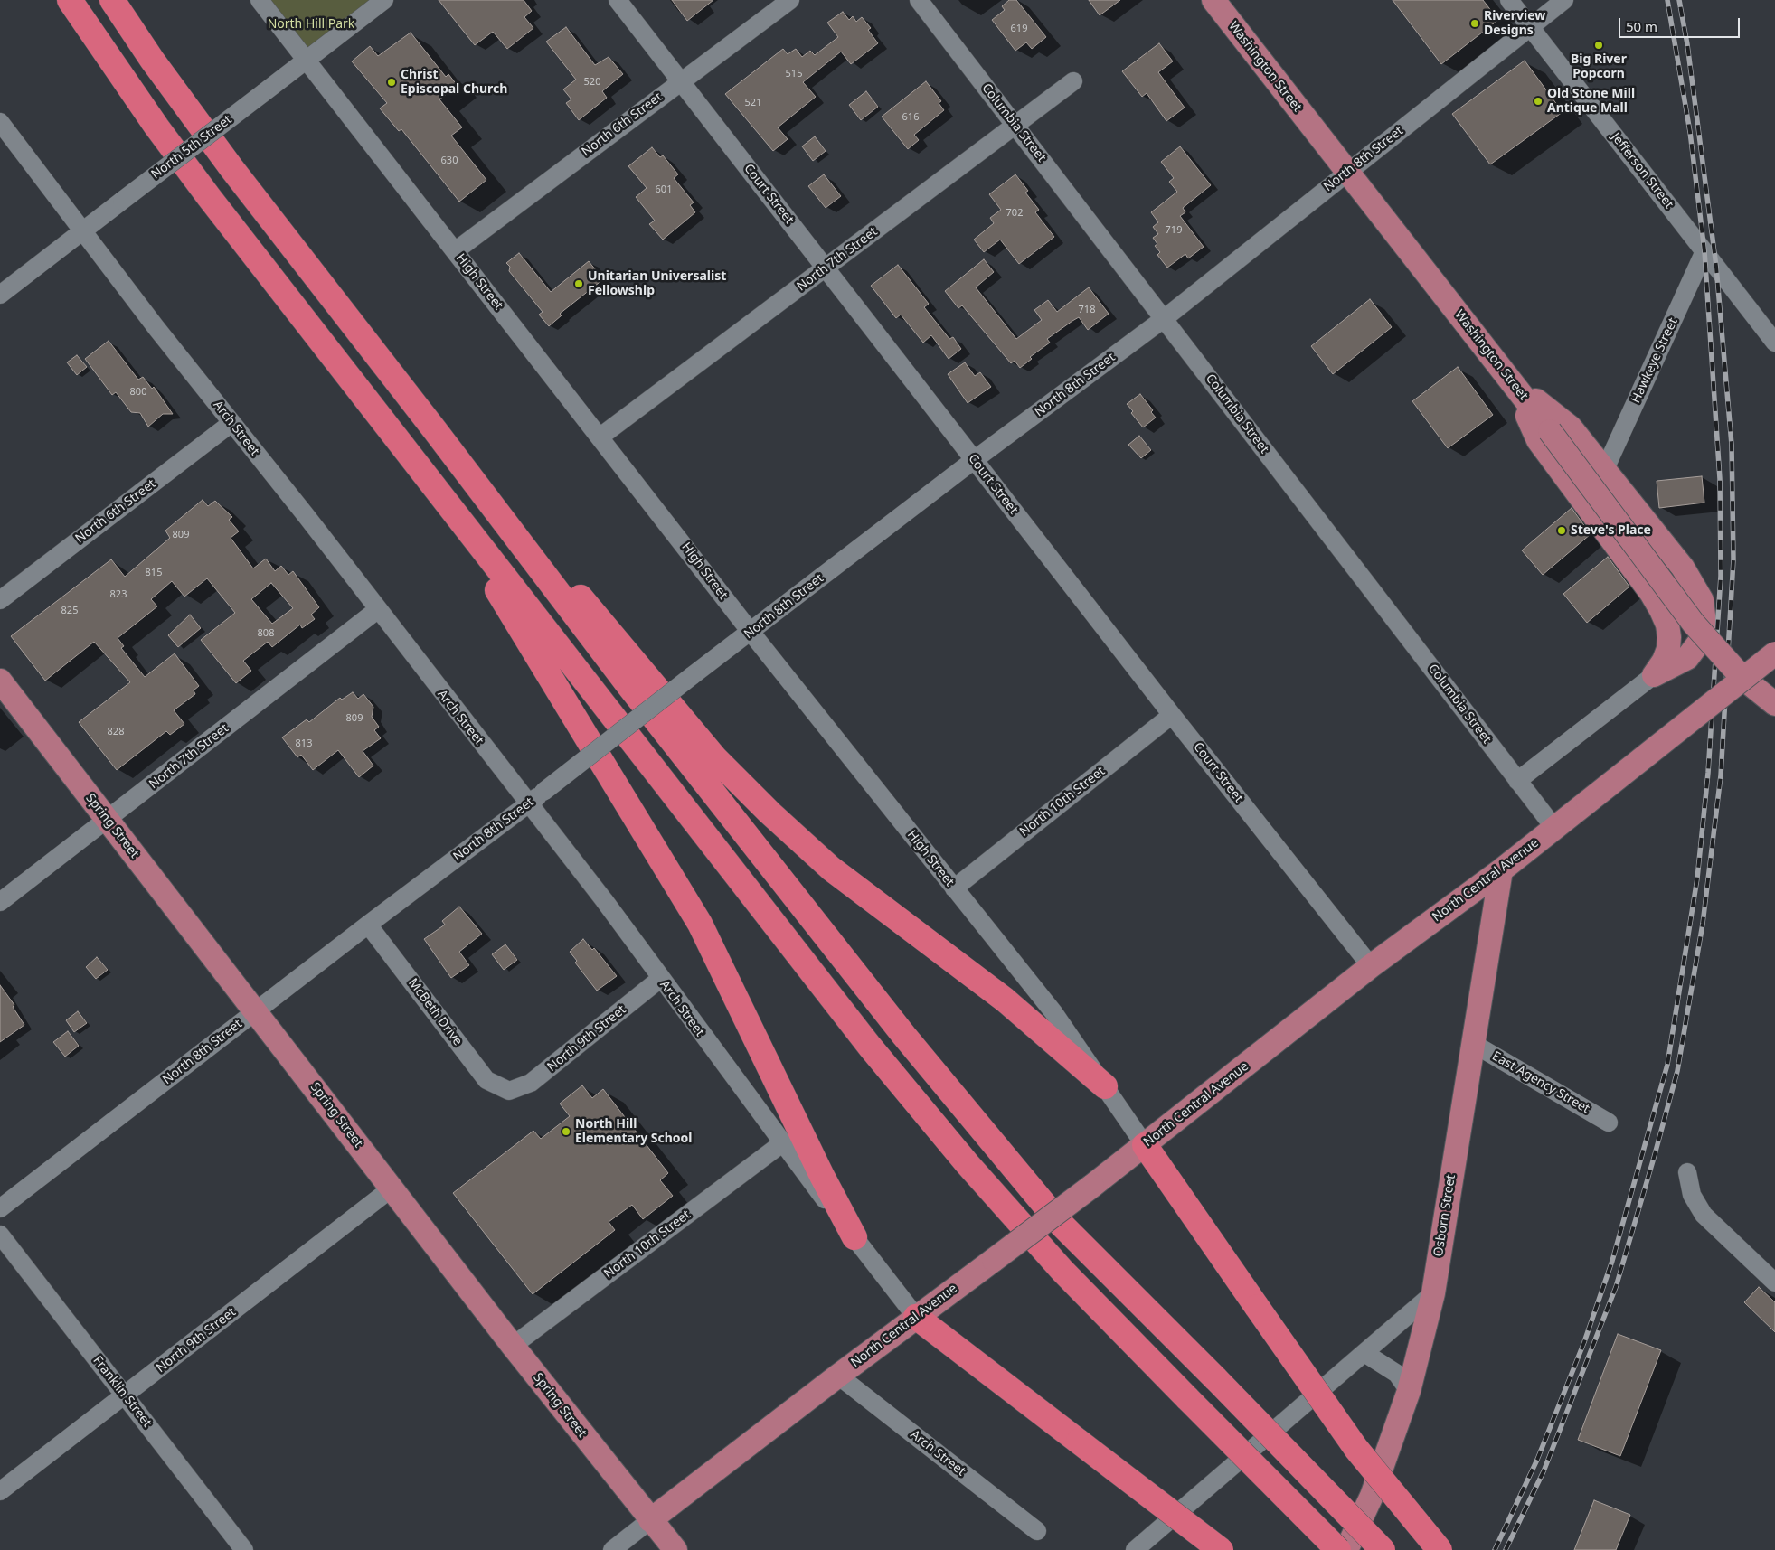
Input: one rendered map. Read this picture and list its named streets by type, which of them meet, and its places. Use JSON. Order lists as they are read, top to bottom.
{
  "streets": {
    "main road": [
      "Washington Street",
      "Spring Street",
      "North Central Avenue",
      "Osborn Street"
    ],
    "street": [
      "Columbia Street",
      "North 6th Street",
      "North 5th Street",
      "North 8th Street",
      "Jefferson Street",
      "Court Street",
      "North 7th Street",
      "High Street",
      "Hawkeye Street",
      "Arch Street",
      "North 10th Street",
      "McBeth Drive",
      "North 9th Street",
      "East Agency Street",
      "Franklin Street"
    ]
  },
  "crossings": [
    ["Washington Street", "North 8th Street"],
    ["Washington Street", "North Central Avenue"],
    ["Columbia Street", "North 8th Street"],
    ["Columbia Street", "North 7th Street"],
    ["Columbia Street", "North Central Avenue"],
    ["North 6th Street", "Court Street"],
    ["North 6th Street", "High Street"],
    ["North 6th Street", "Arch Street"],
    ["North 5th Street", "High Street"],
    ["North 5th Street", "Arch Street"],
    ["North 8th Street", "Jefferson Street"],
    ["North 8th Street", "Court Street"],
    ["North 8th Street", "High Street"],
    ["North 8th Street", "Arch Street"],
    ["North 8th Street", "Spring Street"],
    ["North 8th Street", "McBeth Drive"],
    ["Jefferson Street", "Hawkeye Street"],
    ["Court Street", "North 7th Street"],
    ["Court Street", "North 10th Street"],
    ["Court Street", "North Central Avenue"],
    ["North 7th Street", "High Street"],
    ["North 7th Street", "Arch Street"],
    ["North 7th Street", "Spring Street"],
    ["High Street", "North 10th Street"],
    ["High Street", "North Central Avenue"],
    ["Arch Street", "North 10th Street"],
    ["Arch Street", "North Central Avenue"],
    ["Arch Street", "North 9th Street"],
    ["North 10th Street", "Spring Street"],
    ["Spring Street", "North Central Avenue"],
    ["Spring Street", "North 9th Street"],
    ["North Central Avenue", "Osborn Street"],
    ["McBeth Drive", "North 9th Street"],
    ["North 9th Street", "Franklin Street"],
    ["East Agency Street", "Osborn Street"]
  ],
  "parks": ["North Hill Park"],
  "places": [
    "Riverview Designs",
    "Big River Popcorn",
    "Christ Episcopal Church",
    "Old Stone Mill Antique Mall",
    "Unitarian Universalist Fellowship",
    "Steve's Place",
    "North Hill Elementary School"
  ],
  "house_numbers": [
    "619",
    "515",
    "520",
    "521",
    "616",
    "630",
    "601",
    "702",
    "719",
    "718",
    "800",
    "809",
    "815",
    "823",
    "825",
    "808",
    "809",
    "828",
    "813"
  ],
  "scale_bar": "50 m"
}
